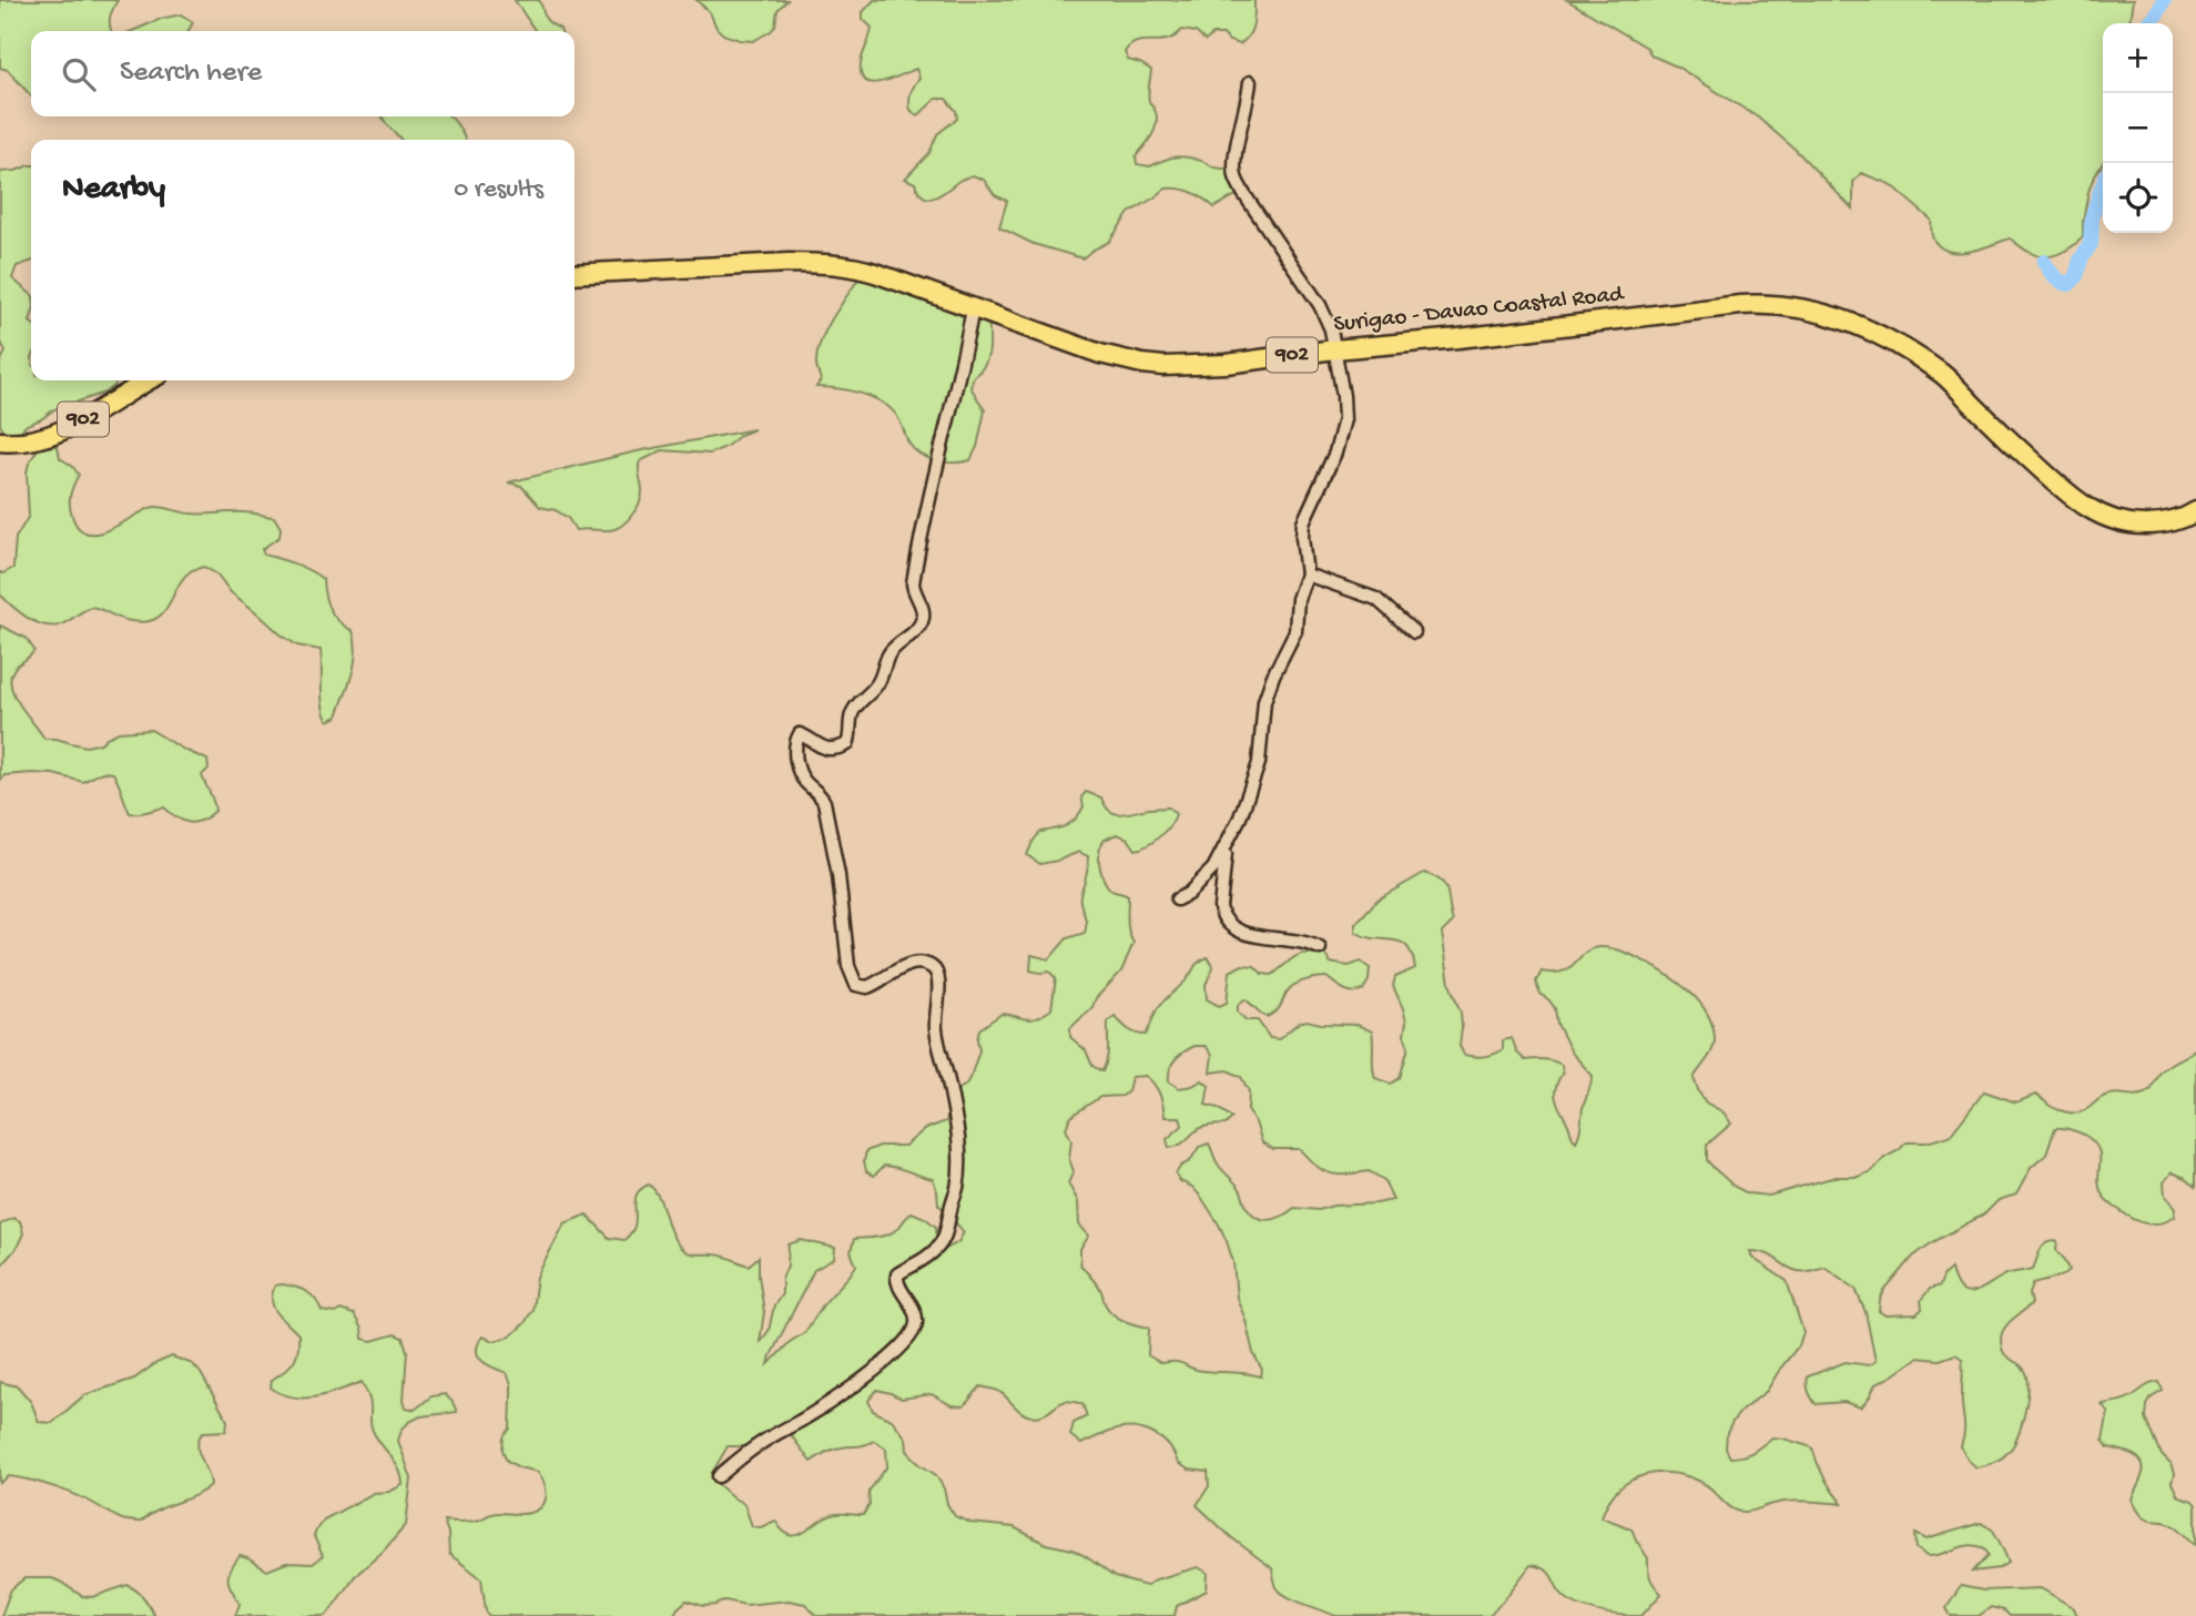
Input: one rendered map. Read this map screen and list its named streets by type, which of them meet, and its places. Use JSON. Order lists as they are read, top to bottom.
{
  "streets": {
    "highway": ["Surigao - Davao Coastal Road", "902"]
  },
  "page": {
    "map_buttons": ["+", "−"],
    "search": "Search here",
    "heading": ["Nearby", "0 results"]
  }
}
